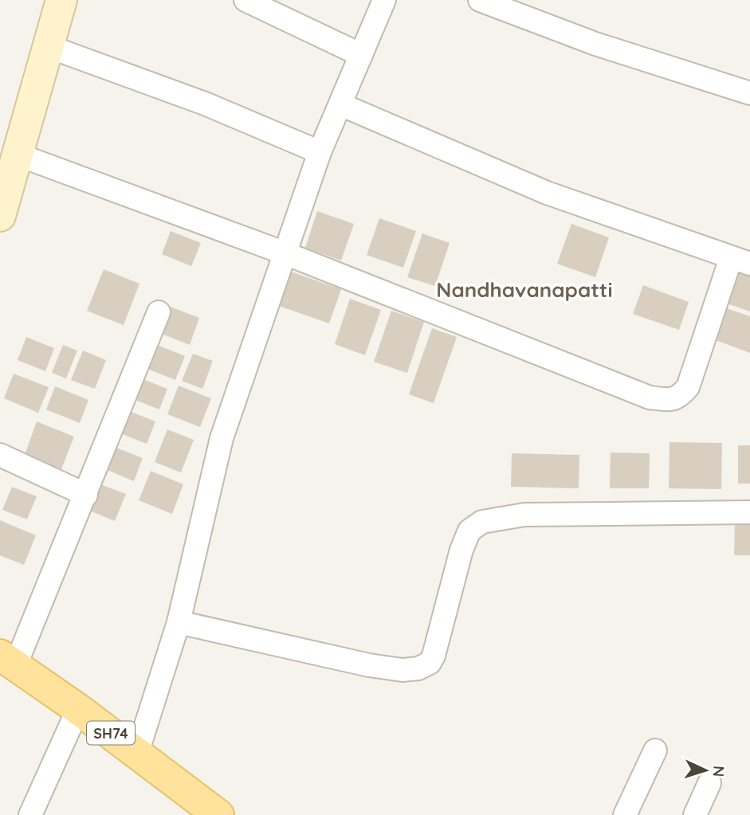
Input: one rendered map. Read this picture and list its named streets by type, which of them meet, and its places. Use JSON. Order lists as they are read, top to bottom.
{
  "streets": {
    "main road": ["SH74"]
  },
  "districts": ["Nandhavanapatti"],
  "north": "right"
}
